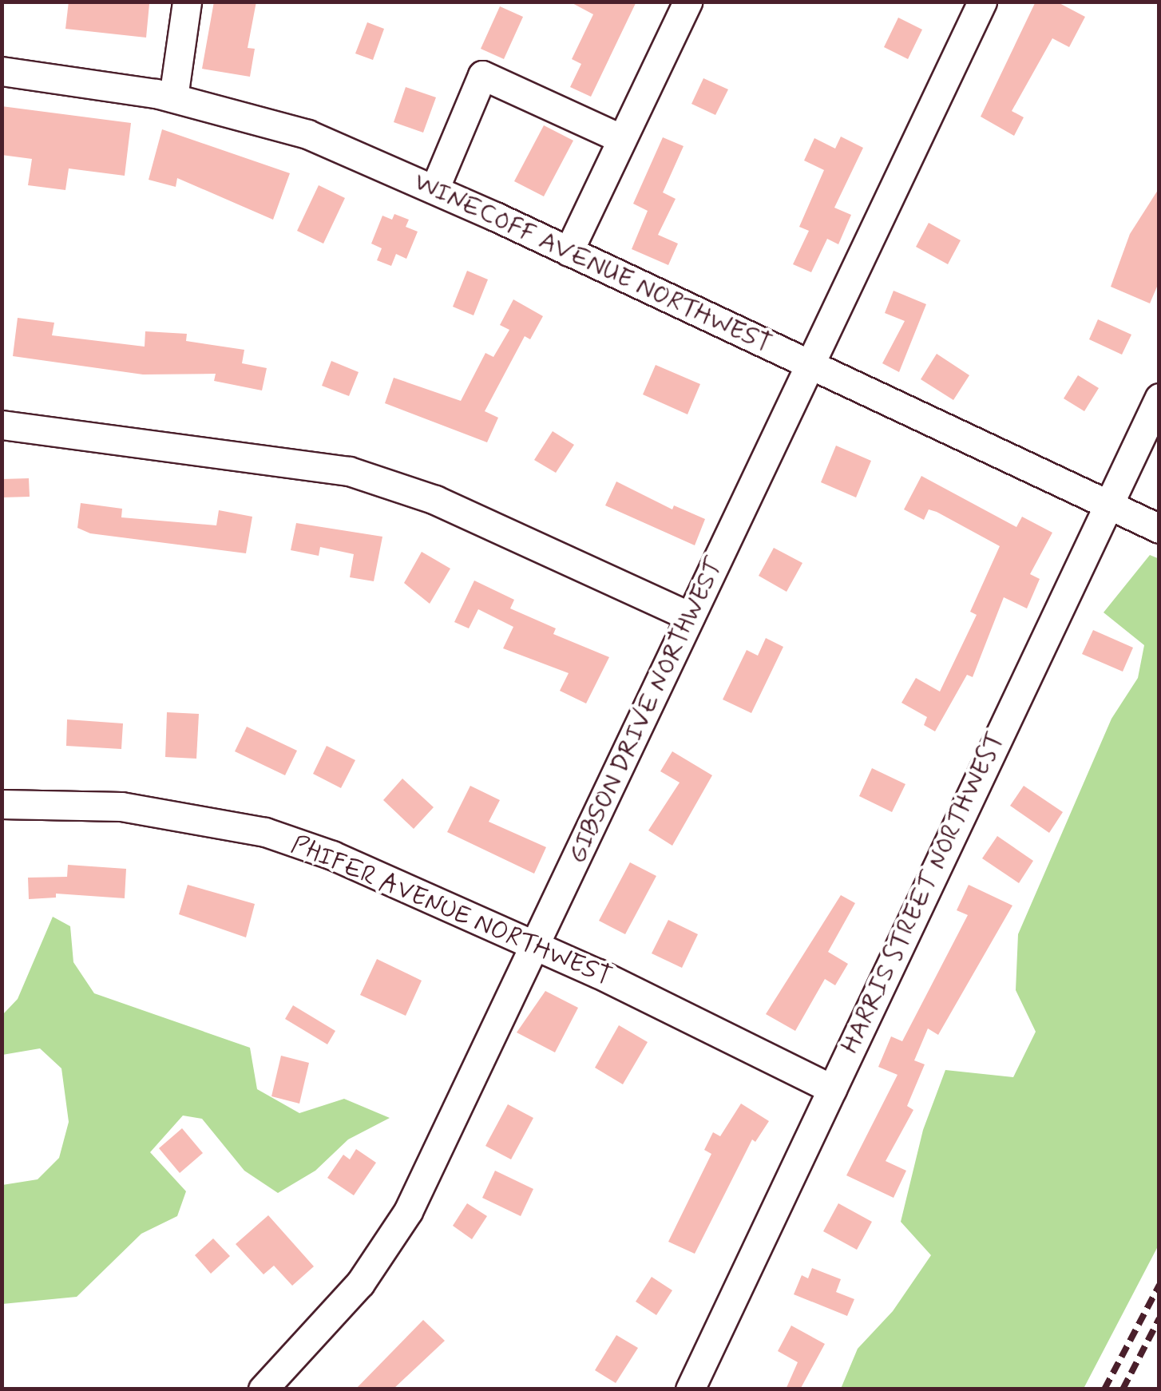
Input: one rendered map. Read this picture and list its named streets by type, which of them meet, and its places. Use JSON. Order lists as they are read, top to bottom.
{
  "streets": {
    "street": [
      "WINECOFF AVENUE NORTHWEST",
      "GIBSON DRIVE NORTHWEST",
      "HARRIS STREET NORTHWEST",
      "PHIFER AVENUE NORTHWEST"
    ]
  },
  "crossings": [
    ["WINECOFF AVENUE NORTHWEST", "GIBSON DRIVE NORTHWEST"],
    ["WINECOFF AVENUE NORTHWEST", "HARRIS STREET NORTHWEST"],
    ["GIBSON DRIVE NORTHWEST", "PHIFER AVENUE NORTHWEST"],
    ["HARRIS STREET NORTHWEST", "PHIFER AVENUE NORTHWEST"]
  ]
}
